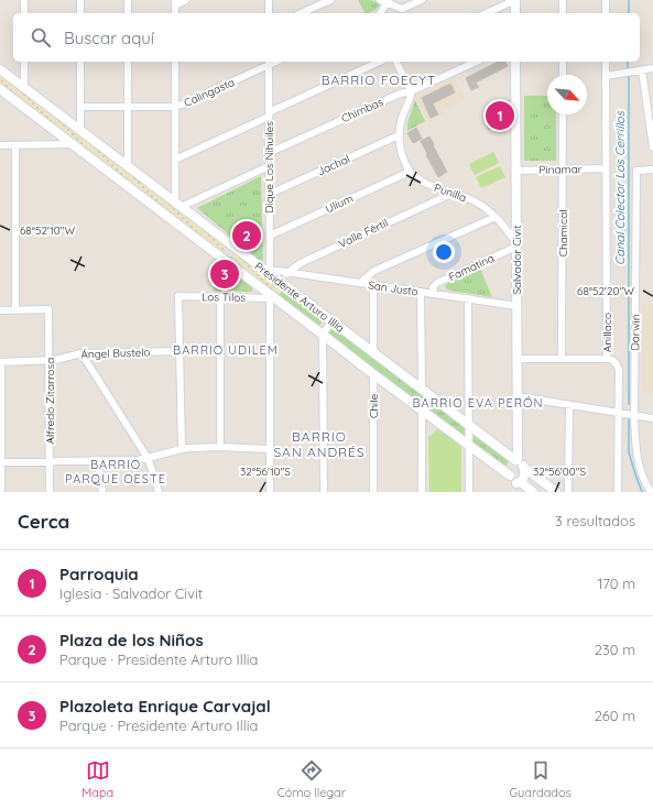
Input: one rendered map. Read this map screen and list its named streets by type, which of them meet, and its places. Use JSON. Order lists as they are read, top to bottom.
{
  "streets": {
    "street": [
      "Calingasta",
      "Chimbas",
      "Jachal",
      "Dique Los Nihuiles",
      "Pinamar",
      "Punilla",
      "Ulium",
      "Valle Fértil",
      "Chamical",
      "Salvador Civit",
      "Famatina",
      "San Justo",
      "Los Tilos",
      "Presidente Arturo Illia",
      "Anillaco",
      "Darwin",
      "Ángel Bustelo",
      "Alfredo Zitarrosa",
      "Chile"
    ]
  },
  "crossings": [
    ["Calingasta", "Dique Los Nihuiles"],
    ["Chimbas", "Dique Los Nihuiles"],
    ["Jachal", "Dique Los Nihuiles"],
    ["Dique Los Nihuiles", "Ulium"],
    ["Dique Los Nihuiles", "San Justo"],
    ["Dique Los Nihuiles", "Presidente Arturo Illia"],
    ["Pinamar", "Chamical"],
    ["Pinamar", "Salvador Civit"],
    ["Pinamar", "Anillaco"],
    ["Punilla", "Ulium"],
    ["Punilla", "Valle Fértil"],
    ["Punilla", "Salvador Civit"],
    ["Punilla", "Famatina"],
    ["Valle Fértil", "San Justo"],
    ["Valle Fértil", "Presidente Arturo Illia"],
    ["Salvador Civit", "Famatina"],
    ["Salvador Civit", "San Justo"],
    ["Salvador Civit", "Presidente Arturo Illia"],
    ["Famatina", "San Justo"],
    ["San Justo", "Presidente Arturo Illia"],
    ["Los Tilos", "Presidente Arturo Illia"],
    ["Los Tilos", "Ángel Bustelo"],
    ["Presidente Arturo Illia", "Chile"],
    ["Ángel Bustelo", "Alfredo Zitarrosa"]
  ],
  "districts": [
    "BARRIO FOECYT",
    "BARRIO UDILEM",
    "BARRIO EVA PERÓN",
    "BARRIO SAN ANDRÉS",
    "BARRIO PARQUE OESTE"
  ],
  "water": ["Canal Colector Los Cerrillos"],
  "north": "bottom right",
  "page": {
    "search": "Buscar aquí",
    "pins": ["1", "2", "3"],
    "heading": ["Cerca", "3 resultados"],
    "list": [
      {
        "mark": "1",
        "name": "Parroquia",
        "note": "Iglesia · Salvador Civit",
        "value": "170 m"
      },
      {
        "mark": "2",
        "name": "Plaza de los Niños",
        "note": "Parque · Presidente Arturo Illia",
        "value": "230 m"
      },
      {
        "mark": "3",
        "name": "Plazoleta Enrique Carvajal",
        "note": "Parque · Presidente Arturo Illia",
        "value": "260 m"
      }
    ],
    "nav": ["Mapa", "Cómo llegar", "Guardados"]
  },
  "coordinates": [
    "68°52'10\"W",
    "68°52'20\"W",
    "32°56'10\"S",
    "32°56'00\"S"
  ]
}
